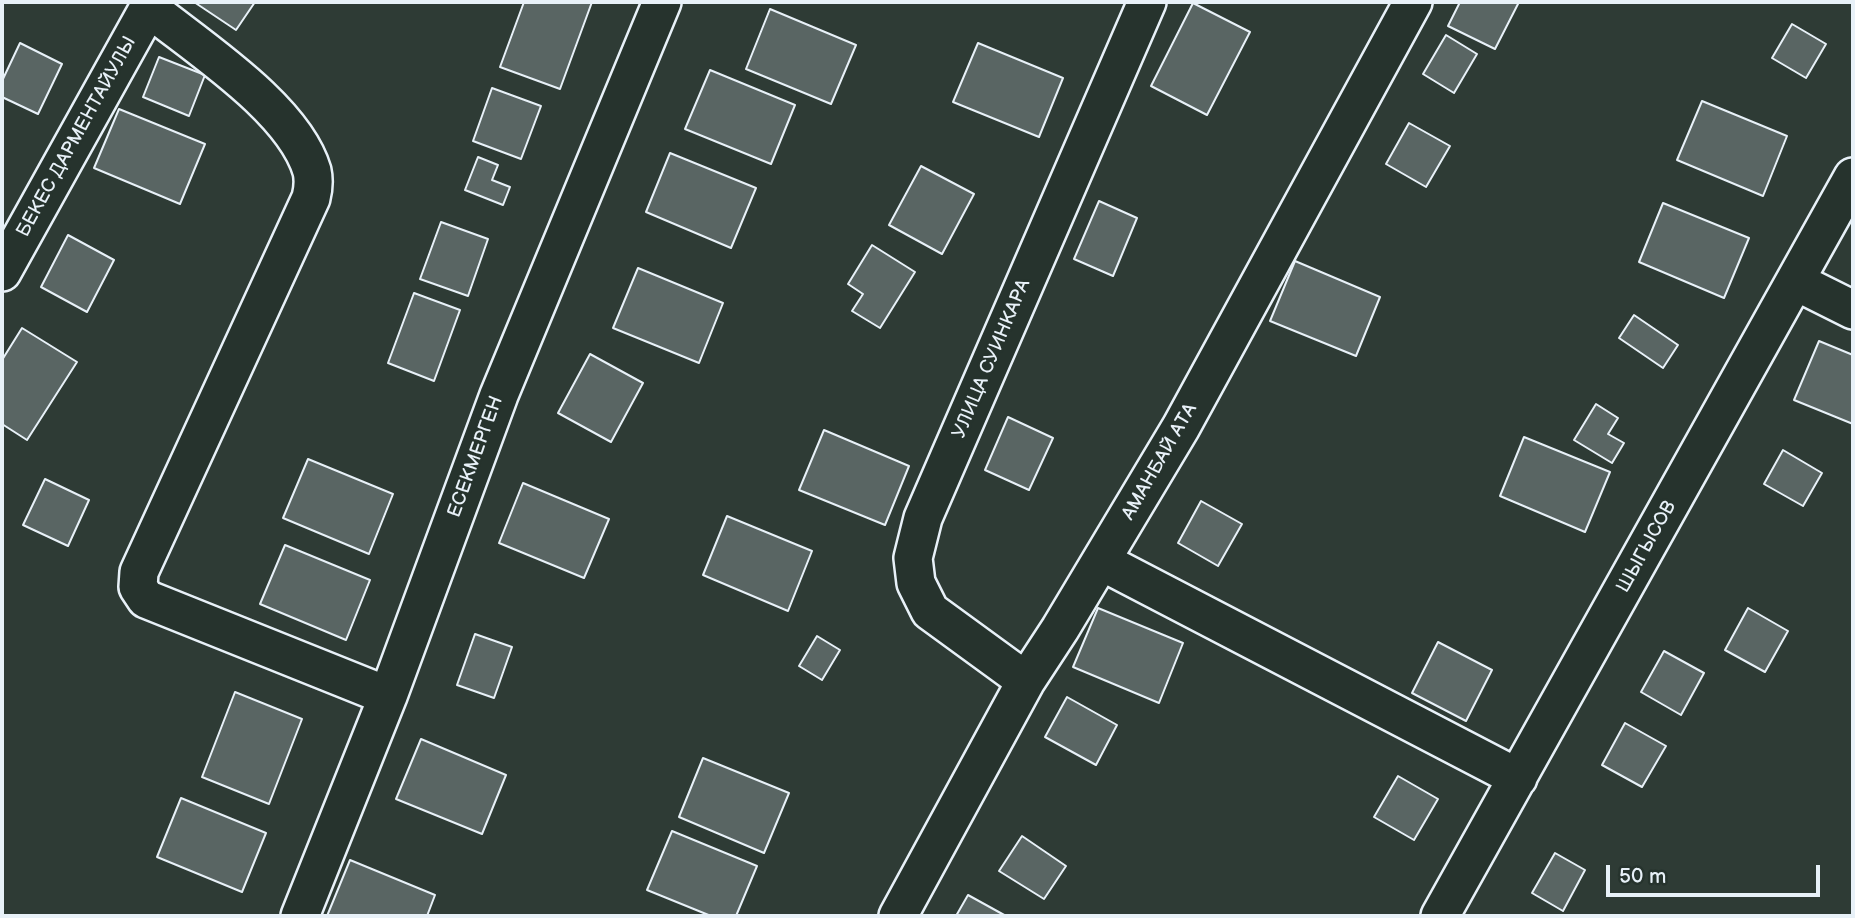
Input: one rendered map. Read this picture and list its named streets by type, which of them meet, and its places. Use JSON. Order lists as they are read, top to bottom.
{
  "streets": {
    "street": [
      "БЕКЕС ДАРМЕНТАЙУЛЫ",
      "УЛИЦА СУИНКАРА",
      "EСЕКМЕРГЕН",
      "АМАНБАЙ АТА",
      "ШЫГЫСОВ"
    ]
  },
  "crossings": [
    ["УЛИЦА СУИНКАРА", "АМАНБАЙ АТА"]
  ],
  "scale_bar": "50 m"
}
